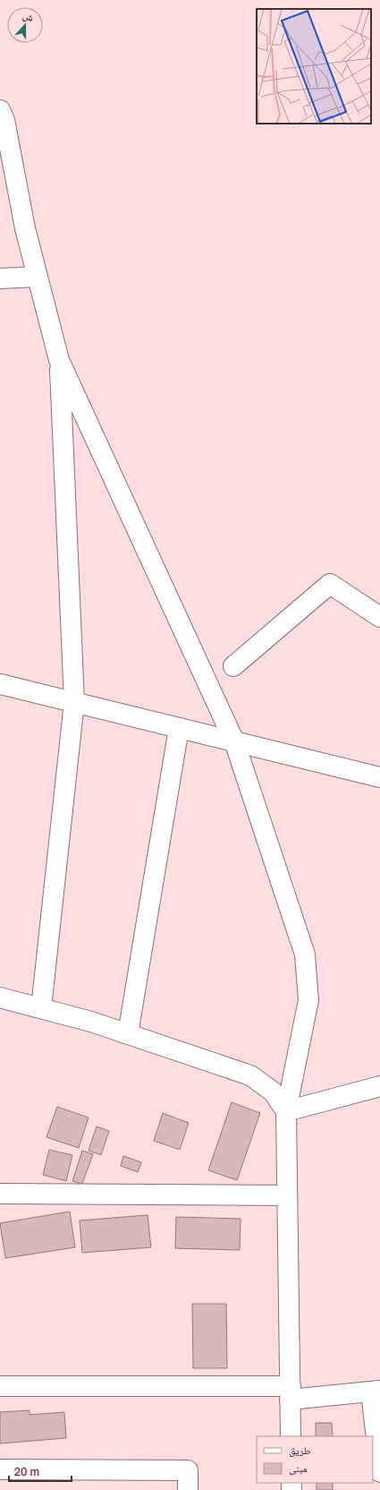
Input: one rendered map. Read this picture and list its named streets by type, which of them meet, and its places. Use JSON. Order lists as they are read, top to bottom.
{
  "legend": ["طريق", "مبنى"],
  "scale_bar": "20 m",
  "north": "top"
}
